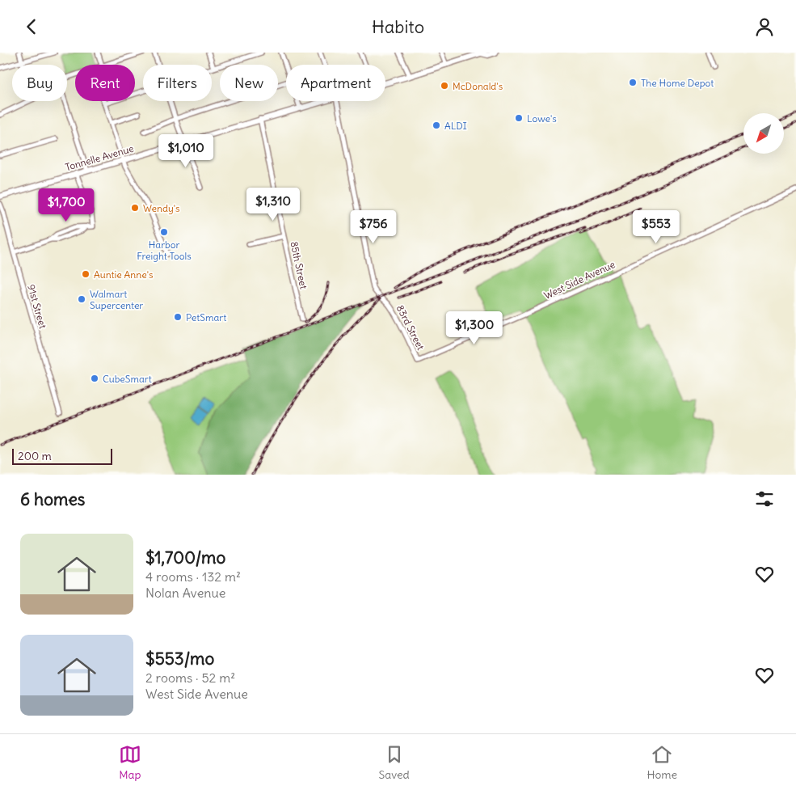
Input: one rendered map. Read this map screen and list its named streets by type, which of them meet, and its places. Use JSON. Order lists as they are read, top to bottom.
{
  "streets": {
    "main road": ["Tonnelle Avenue"],
    "street": [
      "85th Street",
      "West Side Avenue",
      "91st Street",
      "83rd Street"
    ]
  },
  "crossings": [
    ["Tonnelle Avenue", "85th Street"],
    ["West Side Avenue", "83rd Street"]
  ],
  "places": [
    "The Home Depot",
    "McDonald's",
    "Lowe's",
    "ALDI",
    "Wendy's",
    "Harbor Freight Tools",
    "Auntie Anne's",
    "Walmart Supercenter",
    "PetSmart",
    "CubeSmart"
  ],
  "scale_bar": "200 m",
  "north": "bottom left",
  "page": {
    "header": "Habito",
    "chip": [
      "Buy",
      "Rent",
      "Filters",
      "New",
      "Apartment"
    ],
    "price": [
      "$1,010",
      "$1,310",
      "$1,700",
      "$756",
      "$553",
      "$1,300"
    ],
    "scale": "200 m",
    "heading": "6 homes",
    "list": [
      {
        "name": "$1,700/mo",
        "note": "4 rooms · 132 m² · Nolan Avenue"
      },
      {
        "name": "$553/mo",
        "note": "2 rooms · 52 m² · West Side Avenue"
      }
    ],
    "tabs": ["Map", "Saved", "Home"]
  }
}
